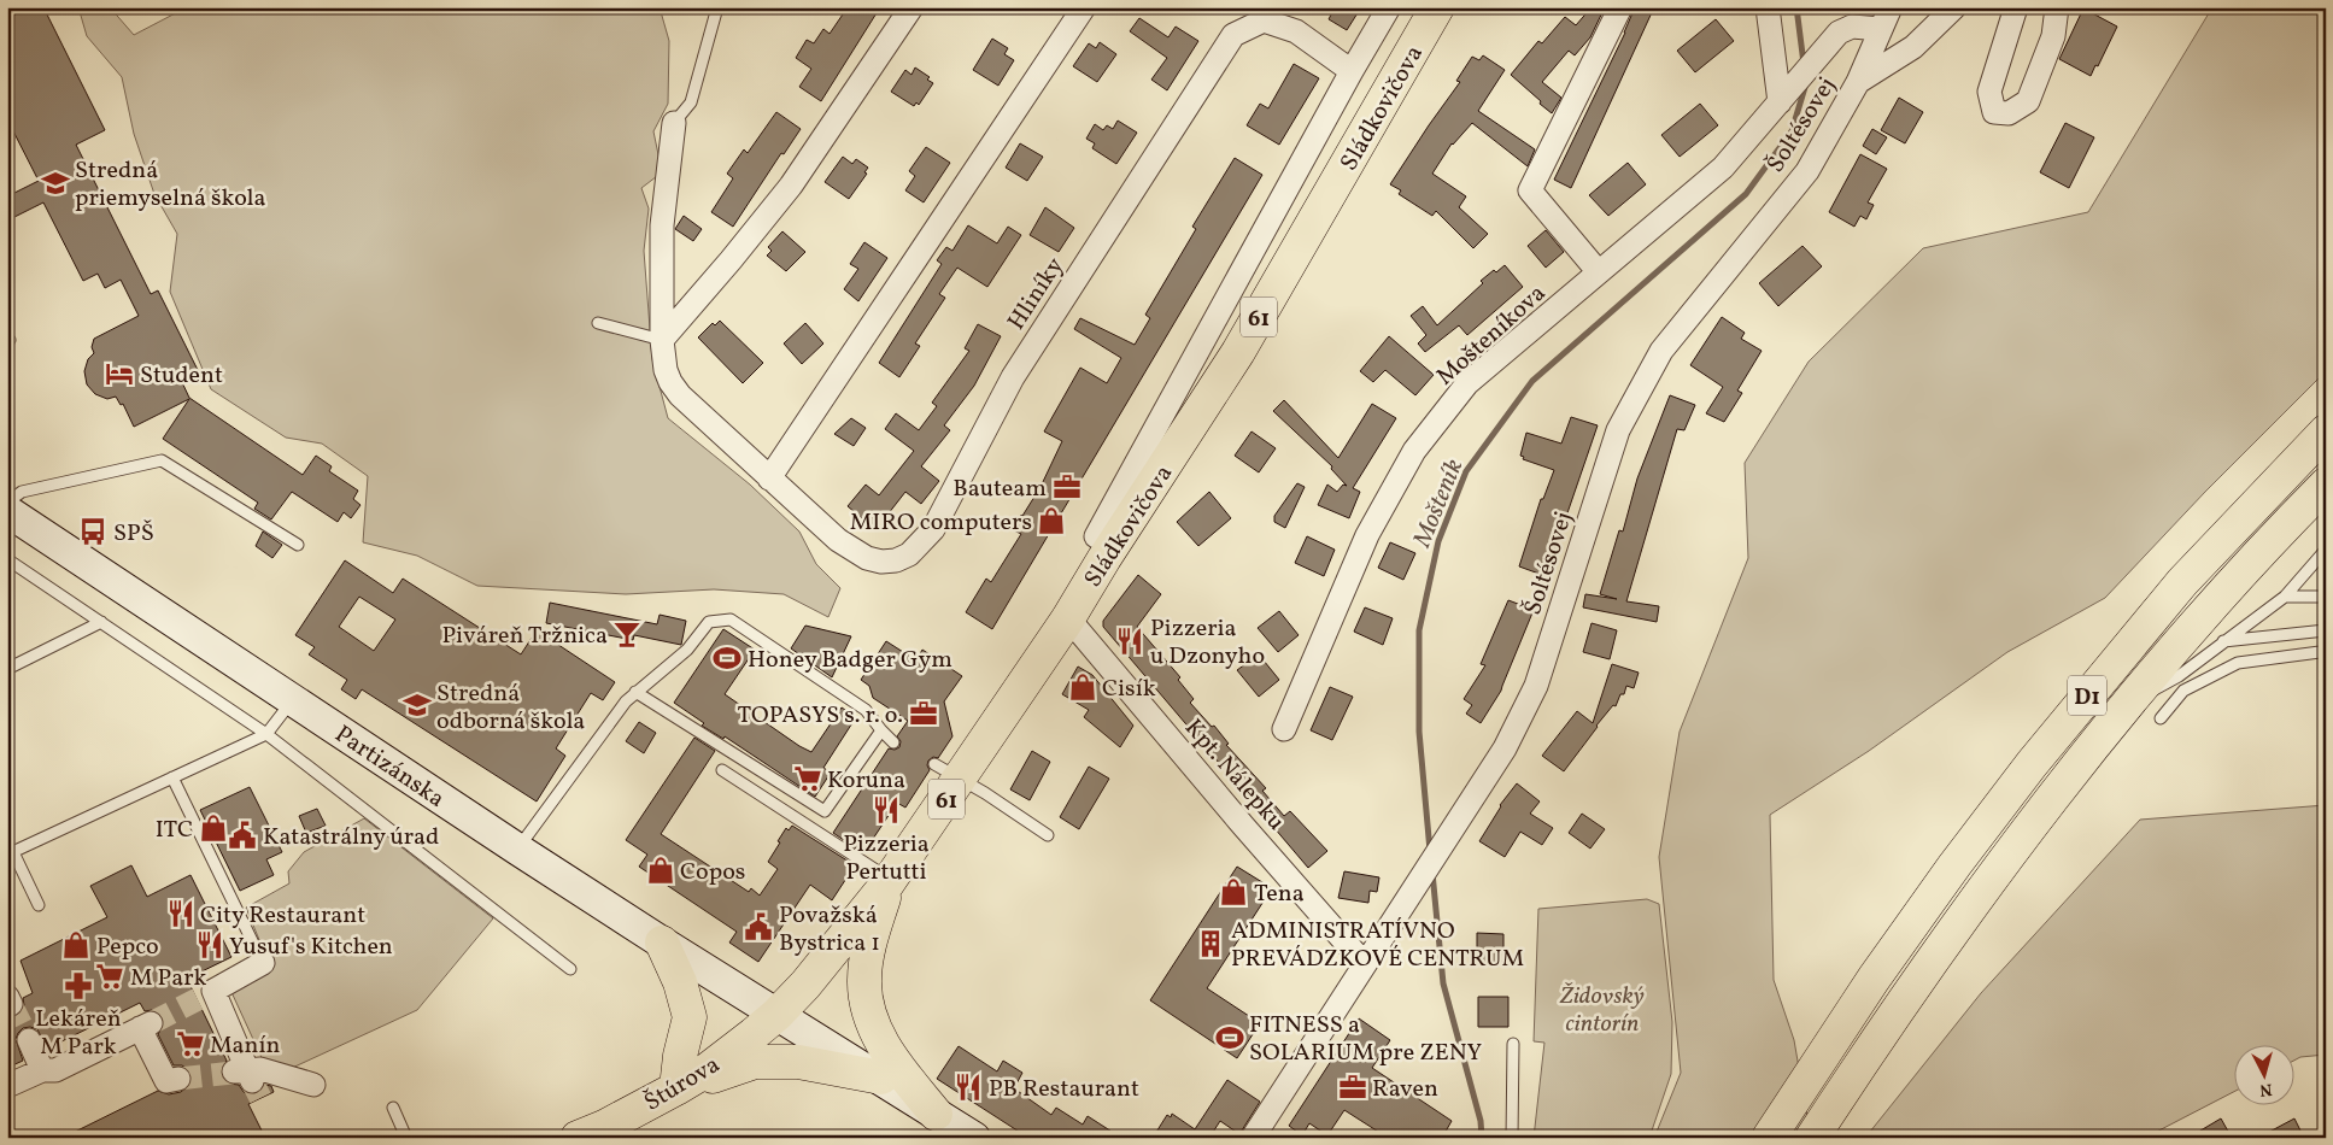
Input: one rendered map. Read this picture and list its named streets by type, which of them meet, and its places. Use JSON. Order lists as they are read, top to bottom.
{
  "streets": {
    "main road": [
      "Sládkovičova",
      "61",
      "D1",
      "Partizánska",
      "Štúrova"
    ],
    "street": [
      "Šoltésovej",
      "Hliníky",
      "Mošteníkova",
      "Kpt. Nálepku"
    ]
  },
  "crossings": [
    ["Sládkovičova", "Hliníky"],
    ["Sládkovičova", "Partizánska"],
    ["Sládkovičova", "Kpt. Nálepku"],
    ["Sládkovičova", "Štúrova"],
    ["Šoltésovej", "Mošteníkova"],
    ["Šoltésovej", "Kpt. Nálepku"],
    ["Partizánska", "Štúrova"]
  ],
  "water": ["Mošteník"],
  "parks": ["Židovský cintorín"],
  "places": {
    "school or university": ["Stredná priemyselná škola", "Stredná odborná škola"],
    "hotel": ["Student"],
    "office": ["Bauteam", "TOPASYS s. r. o.", "Raven"],
    "shop": [
      "MIRO computers",
      "Cisík",
      "ITC",
      "Copos",
      "Tena",
      "Pepco"
    ],
    "bus stop": ["SPŠ"],
    "bar": ["Piváreň Tržnica"],
    "restaurant": [
      "Pizzeria u Dzonyho",
      "Pizzeria Pertutti",
      "City Restaurant",
      "Yusuf's Kitchen",
      "PB Restaurant"
    ],
    "sports": ["Honey Badger Gym", "FITNESS a SOLARIUM pre ZENY"],
    "supermarket": ["Koruna", "M Park", "Manín"],
    "public building": ["Katastrálny úrad", "Považská Bystrica 1"],
    "building": ["ADMINISTRATÍVNO PREVÁDZKOVÉ CENTRUM"],
    "pharmacy": ["Lekáreň M Park"]
  },
  "north": "bottom"
}
